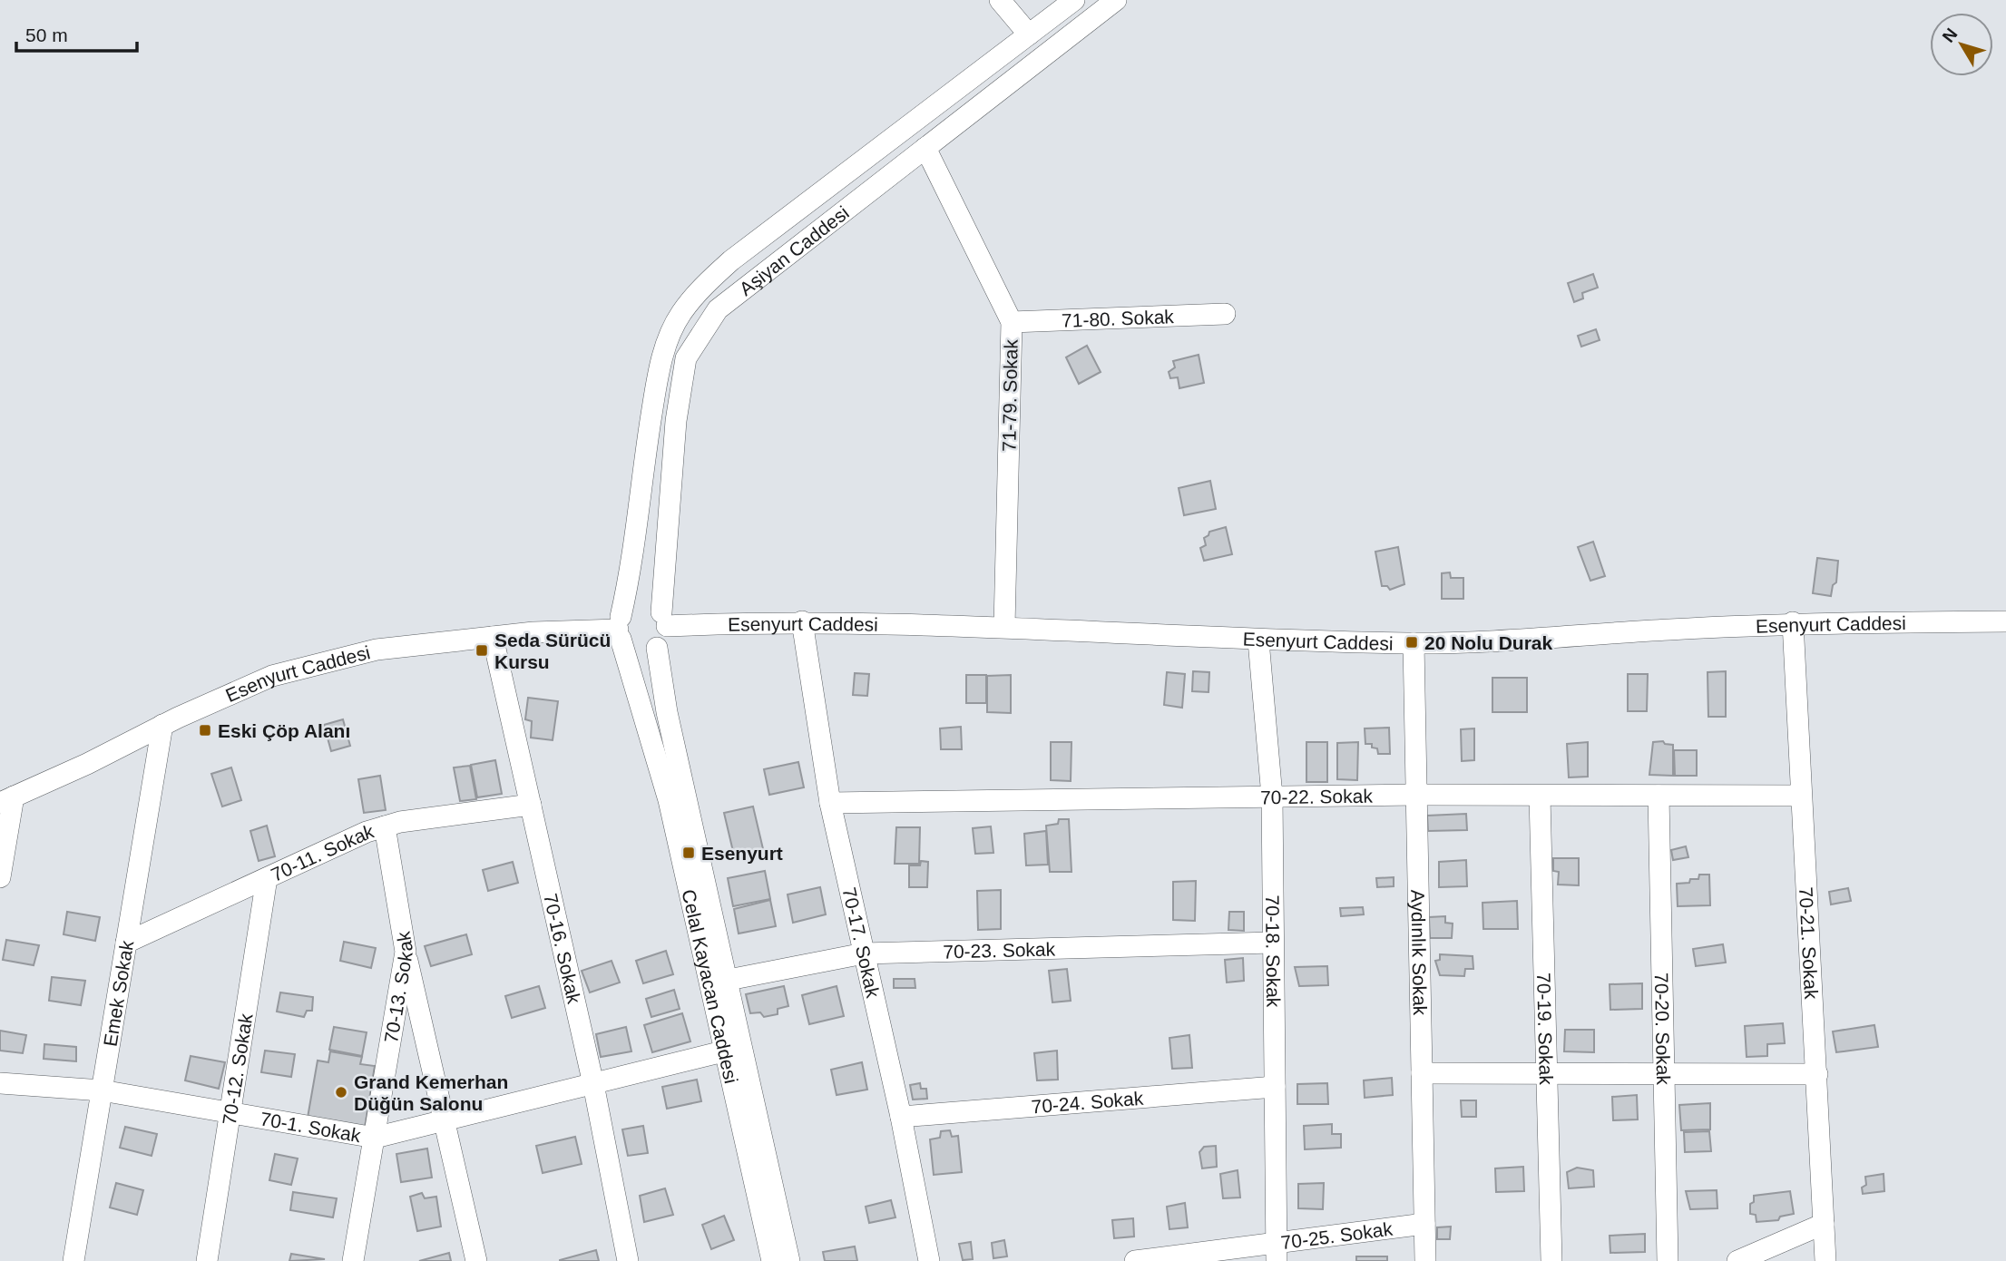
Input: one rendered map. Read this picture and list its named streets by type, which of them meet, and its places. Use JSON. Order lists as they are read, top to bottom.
{
  "streets": {
    "street": [
      "Aşiyan Caddesi",
      "71-80. Sokak",
      "71-79. Sokak",
      "Esenyurt Caddesi",
      "70-22. Sokak",
      "70-11. Sokak",
      "70-21. Sokak",
      "70-17. Sokak",
      "70-16. Sokak",
      "70-23. Sokak",
      "70-18. Sokak",
      "Aydınlık Sokak",
      "Celal Kayacan Caddesi",
      "70-13. Sokak",
      "Emek Sokak",
      "70-20. Sokak",
      "70-19. Sokak",
      "70-12. Sokak",
      "70-24. Sokak",
      "70-1. Sokak",
      "70-25. Sokak"
    ]
  },
  "crossings": [
    ["Aşiyan Caddesi", "71-79. Sokak"],
    ["Aşiyan Caddesi", "Esenyurt Caddesi"],
    ["Aşiyan Caddesi", "Celal Kayacan Caddesi"],
    ["71-80. Sokak", "71-79. Sokak"],
    ["71-79. Sokak", "Esenyurt Caddesi"],
    ["Esenyurt Caddesi", "70-21. Sokak"],
    ["Esenyurt Caddesi", "70-17. Sokak"],
    ["Esenyurt Caddesi", "70-16. Sokak"],
    ["Esenyurt Caddesi", "70-18. Sokak"],
    ["Esenyurt Caddesi", "Aydınlık Sokak"],
    ["Esenyurt Caddesi", "Celal Kayacan Caddesi"],
    ["Esenyurt Caddesi", "Emek Sokak"],
    ["70-22. Sokak", "70-21. Sokak"],
    ["70-22. Sokak", "70-17. Sokak"],
    ["70-22. Sokak", "70-18. Sokak"],
    ["70-22. Sokak", "Aydınlık Sokak"],
    ["70-22. Sokak", "70-20. Sokak"],
    ["70-22. Sokak", "70-19. Sokak"],
    ["70-11. Sokak", "70-16. Sokak"],
    ["70-11. Sokak", "70-13. Sokak"],
    ["70-11. Sokak", "Emek Sokak"],
    ["70-11. Sokak", "70-12. Sokak"],
    ["70-17. Sokak", "70-23. Sokak"],
    ["70-17. Sokak", "70-24. Sokak"],
    ["70-16. Sokak", "70-1. Sokak"],
    ["70-23. Sokak", "70-18. Sokak"],
    ["70-23. Sokak", "Celal Kayacan Caddesi"],
    ["70-18. Sokak", "70-24. Sokak"],
    ["70-18. Sokak", "70-25. Sokak"],
    ["Aydınlık Sokak", "70-25. Sokak"],
    ["Celal Kayacan Caddesi", "70-1. Sokak"],
    ["70-13. Sokak", "70-1. Sokak"],
    ["Emek Sokak", "70-1. Sokak"],
    ["70-12. Sokak", "70-1. Sokak"]
  ],
  "places": {
    "transit": [
      "20 Nolu Durak",
      "Seda Sürücü Kursu",
      "Eski Çöp Alanı",
      "Esenyurt"
    ],
    "other": ["Grand Kemerhan Düğün Salonu"]
  },
  "scale_bar": "50 m",
  "north": "top left"
}
